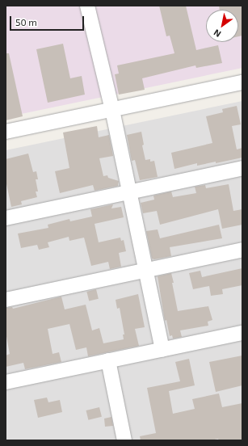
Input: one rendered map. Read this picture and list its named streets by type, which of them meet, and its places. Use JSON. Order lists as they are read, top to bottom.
{
  "scale_bar": "50 m",
  "north": "bottom left"
}
